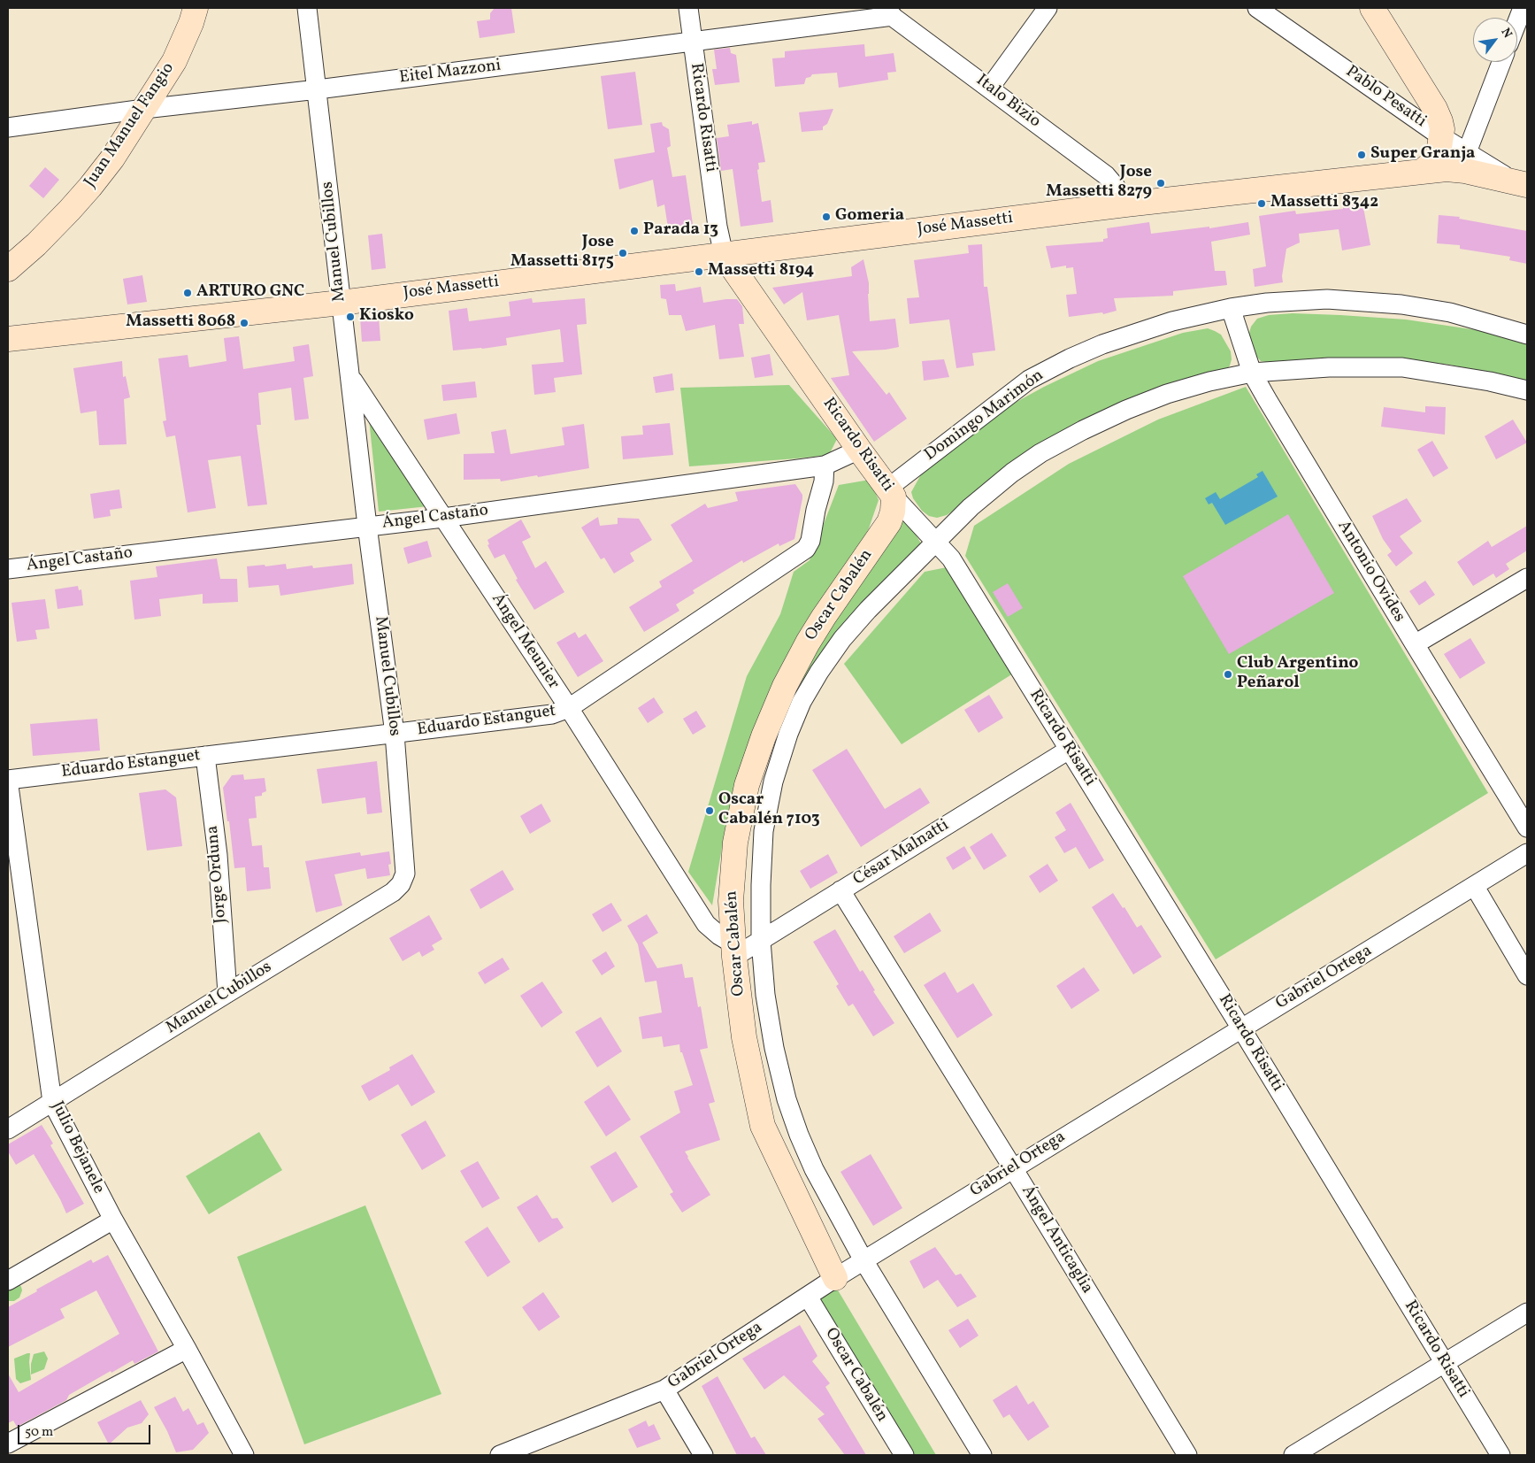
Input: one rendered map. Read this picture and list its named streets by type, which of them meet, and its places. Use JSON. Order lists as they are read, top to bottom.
{
  "streets": {
    "main road": [
      "Pablo Pesatti",
      "Ricardo Risatti",
      "Juan Manuel Fangio",
      "José Massetti",
      "Oscar Cabalén"
    ],
    "street": [
      "Eitel Mazzoni",
      "Italo Bizio",
      "Manuel Cubillos",
      "Domingo Marimón",
      "Ángel Castaño",
      "Antonio Ovides",
      "Ángel Meunier",
      "Eduardo Estanguet",
      "César Malnatti",
      "Jorge Orduna",
      "Gabriel Ortega",
      "Julio Bejanele",
      "Ángel Anticaglia"
    ]
  },
  "crossings": [
    ["Eitel Mazzoni", "Italo Bizio"],
    ["Eitel Mazzoni", "Ricardo Risatti"],
    ["Eitel Mazzoni", "Juan Manuel Fangio"],
    ["Eitel Mazzoni", "Manuel Cubillos"],
    ["Pablo Pesatti", "José Massetti"],
    ["Italo Bizio", "José Massetti"],
    ["Ricardo Risatti", "José Massetti"],
    ["Ricardo Risatti", "Domingo Marimón"],
    ["Ricardo Risatti", "Ángel Castaño"],
    ["Ricardo Risatti", "Oscar Cabalén"],
    ["Ricardo Risatti", "César Malnatti"],
    ["Ricardo Risatti", "Gabriel Ortega"],
    ["José Massetti", "Manuel Cubillos"],
    ["Manuel Cubillos", "Ángel Castaño"],
    ["Manuel Cubillos", "Ángel Meunier"],
    ["Manuel Cubillos", "Eduardo Estanguet"],
    ["Manuel Cubillos", "Jorge Orduna"],
    ["Manuel Cubillos", "Julio Bejanele"],
    ["Domingo Marimón", "Antonio Ovides"],
    ["Domingo Marimón", "Oscar Cabalén"],
    ["Ángel Castaño", "Ángel Meunier"],
    ["Ángel Castaño", "Eduardo Estanguet"],
    ["Oscar Cabalén", "Ángel Meunier"],
    ["Oscar Cabalén", "César Malnatti"],
    ["Oscar Cabalén", "Gabriel Ortega"],
    ["Ángel Meunier", "Eduardo Estanguet"],
    ["Ángel Meunier", "César Malnatti"],
    ["Eduardo Estanguet", "Jorge Orduna"],
    ["Eduardo Estanguet", "Julio Bejanele"],
    ["César Malnatti", "Ángel Anticaglia"],
    ["Gabriel Ortega", "Ángel Anticaglia"]
  ],
  "places": [
    "Super Granja",
    "Jose Massetti 8279",
    "Massetti 8342",
    "Gomeria",
    "Parada 13",
    "Jose Massetti 8175",
    "Massetti 8194",
    "ARTURO GNC",
    "Kiosko",
    "Massetti 8068",
    "Club Argentino Peñarol",
    "Oscar Cabalén 7103"
  ],
  "scale_bar": "50 m",
  "north": "top right"
}
